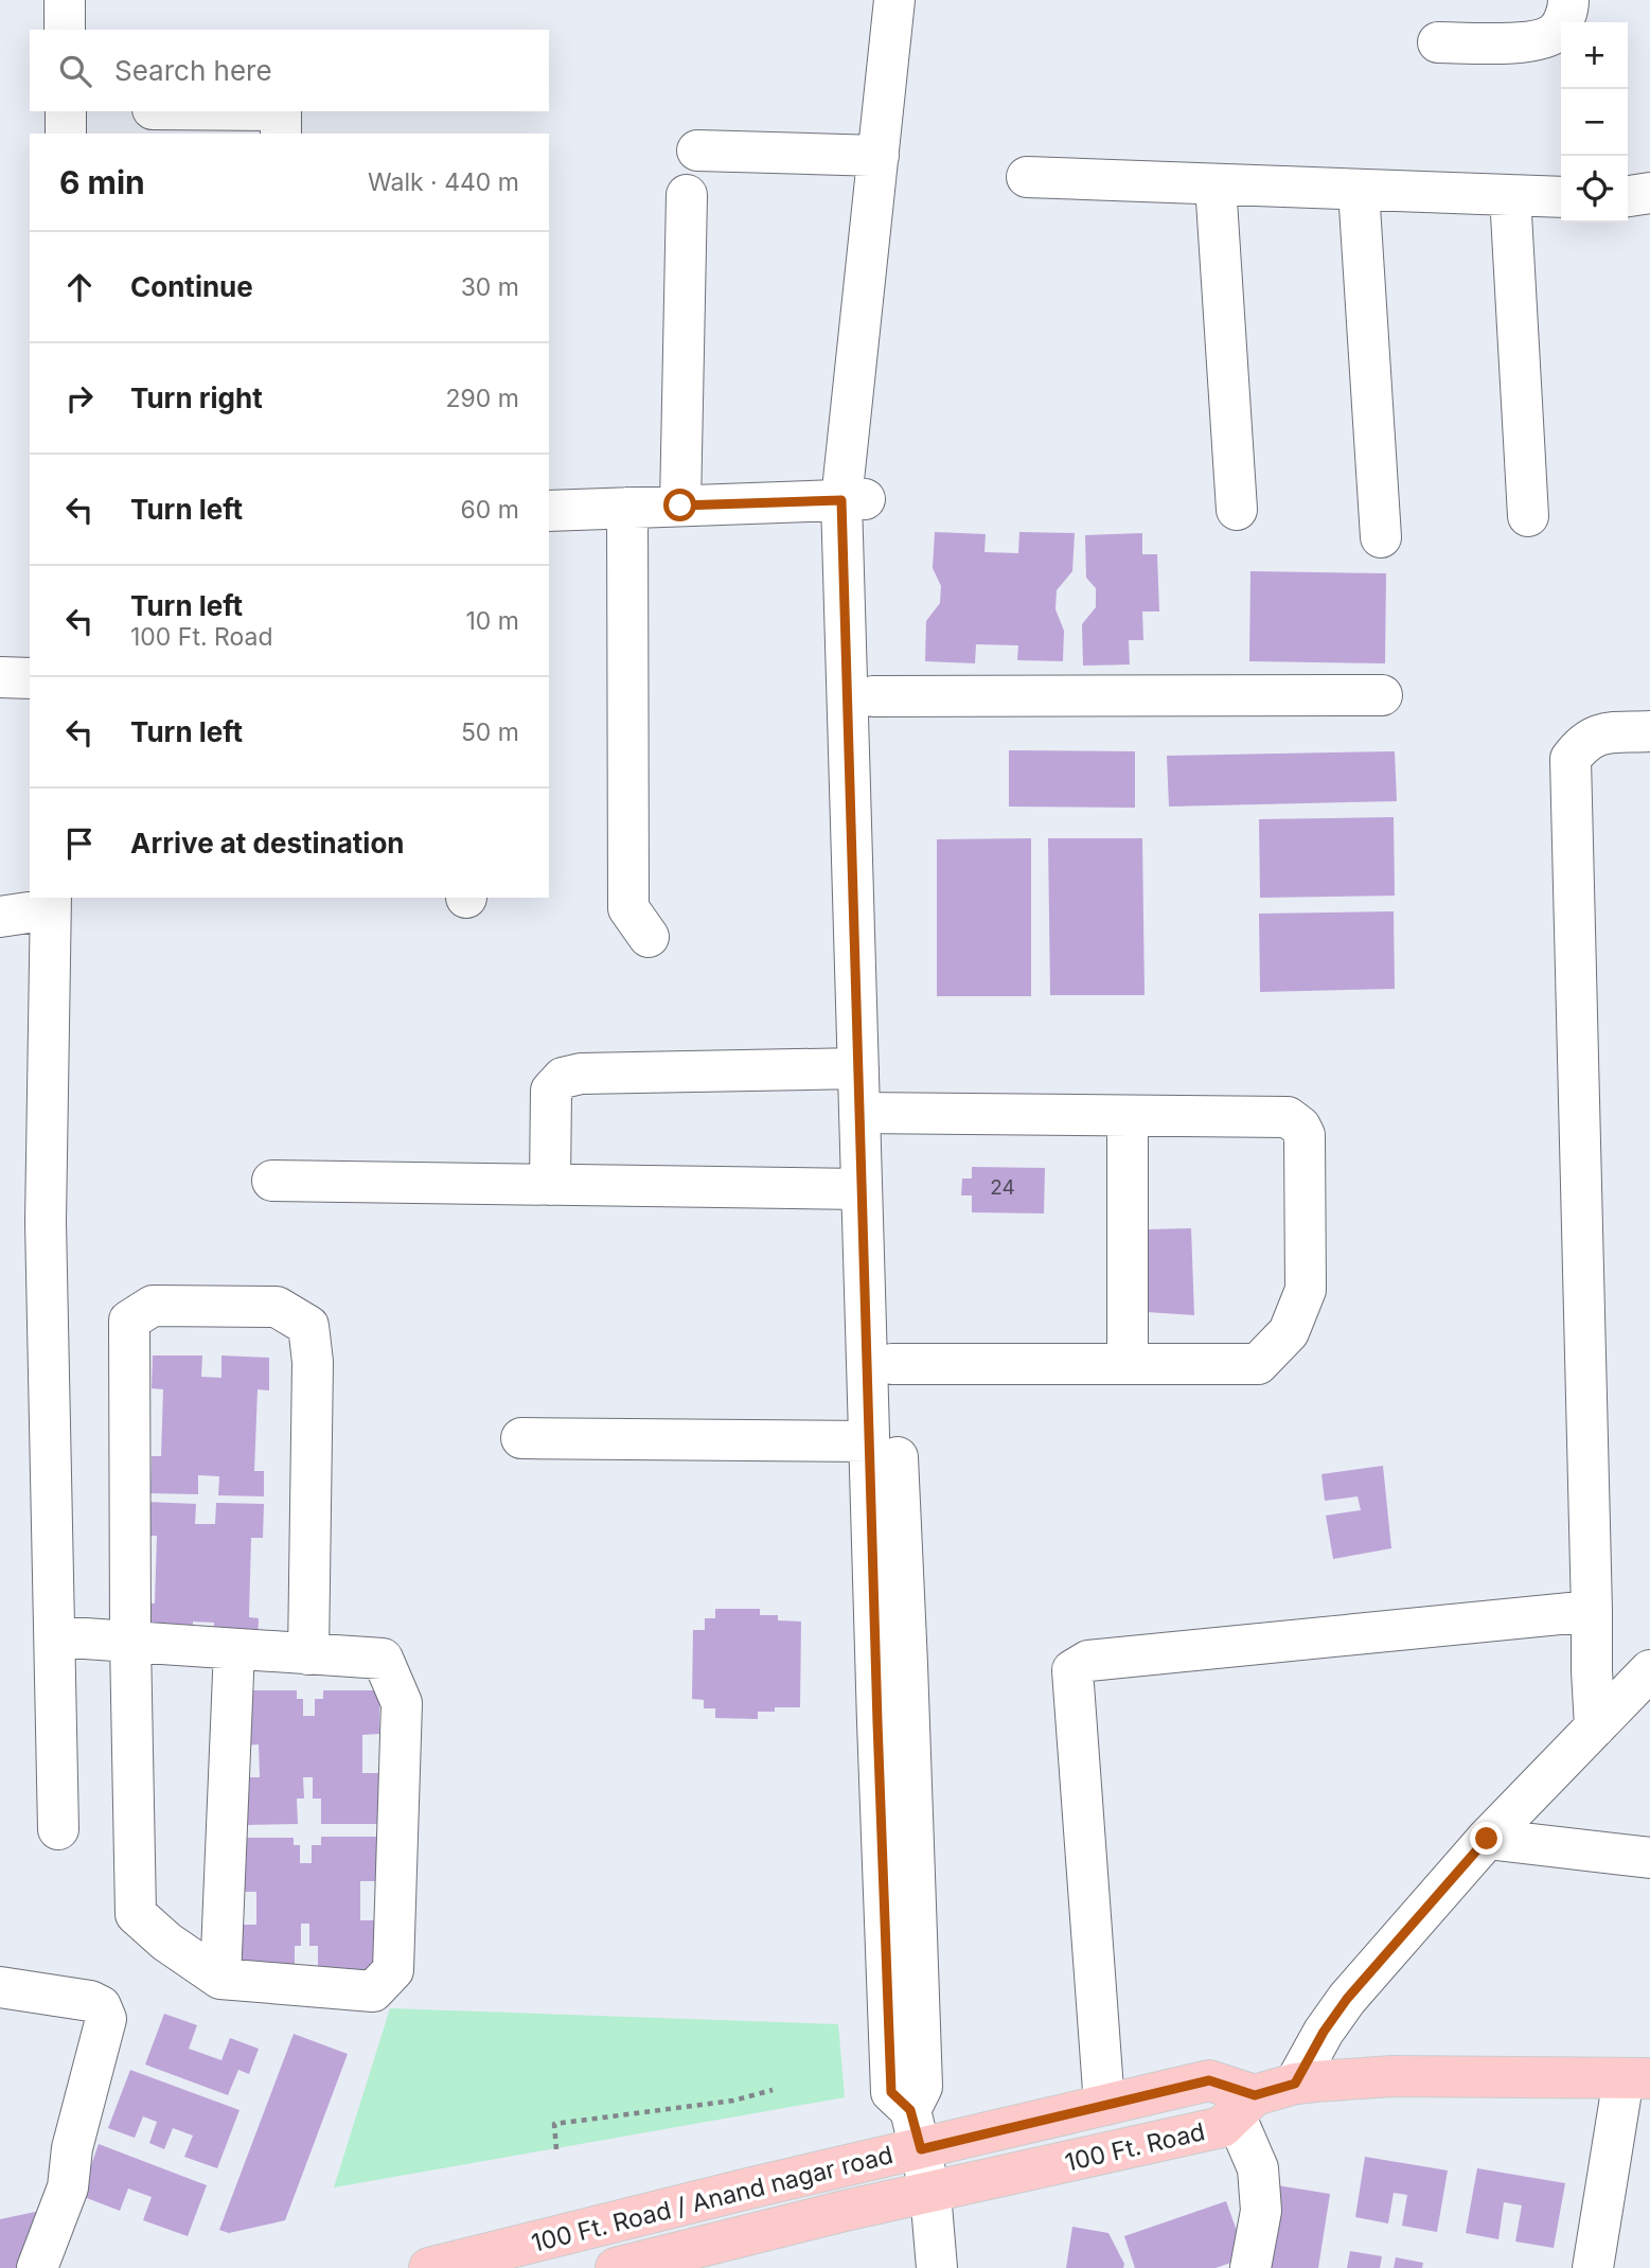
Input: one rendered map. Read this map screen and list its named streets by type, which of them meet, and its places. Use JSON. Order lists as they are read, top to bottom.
{
  "streets": {
    "main road": ["100 Ft. Road", "100 Ft. Road / Anand nagar road"]
  },
  "crossings": [
    ["100 Ft. Road", "100 Ft. Road / Anand nagar road"]
  ],
  "house_numbers": ["24"],
  "page": {
    "map_buttons": ["+", "−"],
    "search": "Search here",
    "heading": ["6 min", "Walk · 440 m"],
    "list": [
      ["Continue", "30 m"],
      ["Turn right", "290 m"],
      ["Turn left", "60 m"],
      ["Turn left", "100 Ft. Road", "10 m"],
      ["Turn left", "50 m"],
      "Arrive at destination"
    ]
  }
}
